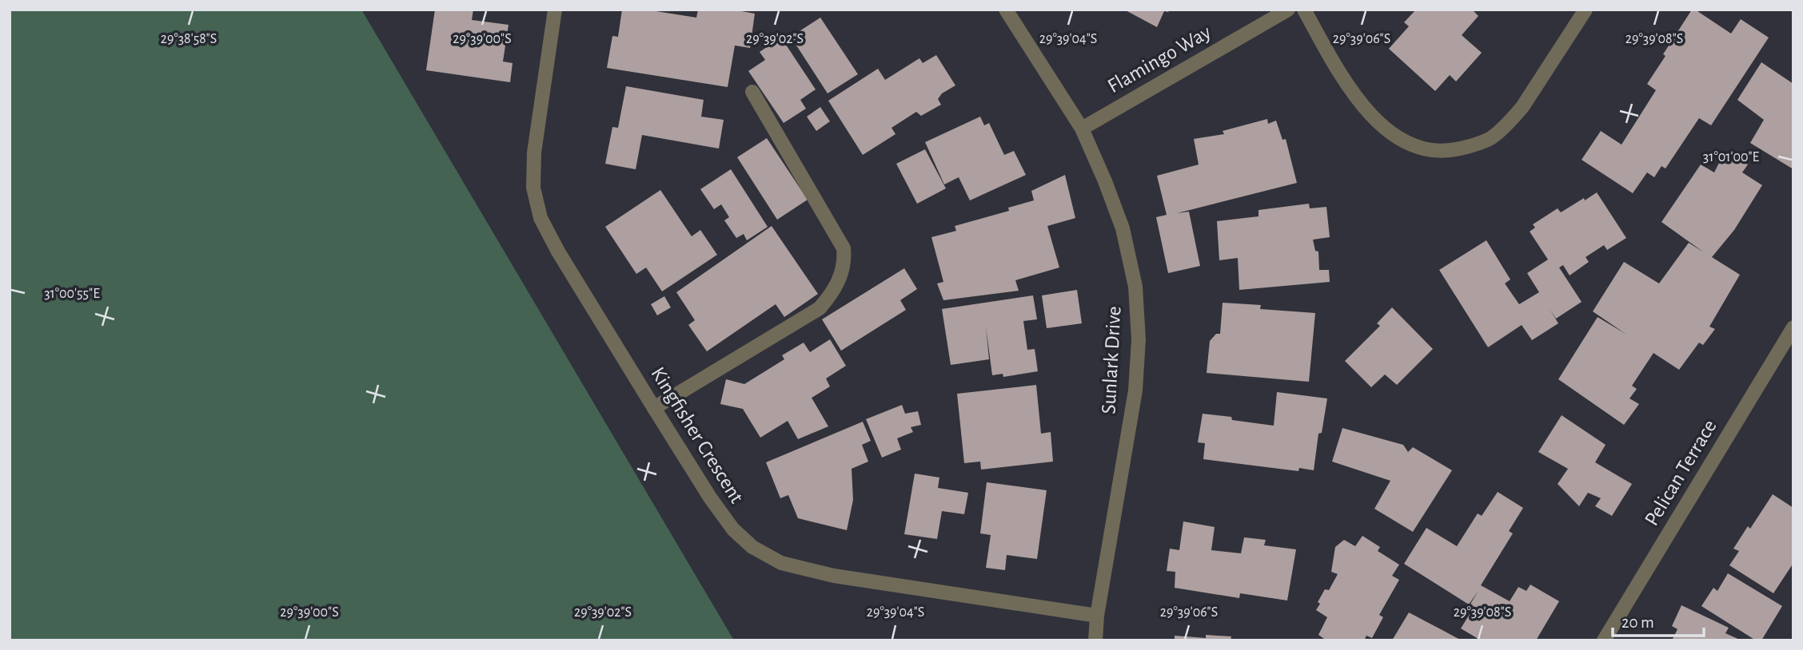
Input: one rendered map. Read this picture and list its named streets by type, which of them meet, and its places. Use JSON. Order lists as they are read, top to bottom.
{
  "streets": {
    "street": [
      "Flamingo Way",
      "Sunlark Drive",
      "Kingfisher Crescent",
      "Pelican Terrace"
    ]
  },
  "crossings": [
    ["Flamingo Way", "Sunlark Drive"],
    ["Sunlark Drive", "Kingfisher Crescent"]
  ],
  "scale_bar": "20 m",
  "coordinates": [
    "29°38'58\"S",
    "29°39'00\"S",
    "29°39'02\"S",
    "29°39'04\"S",
    "29°39'06\"S",
    "29°39'08\"S",
    "31°01'00\"E",
    "31°00'55\"E"
  ]
}
